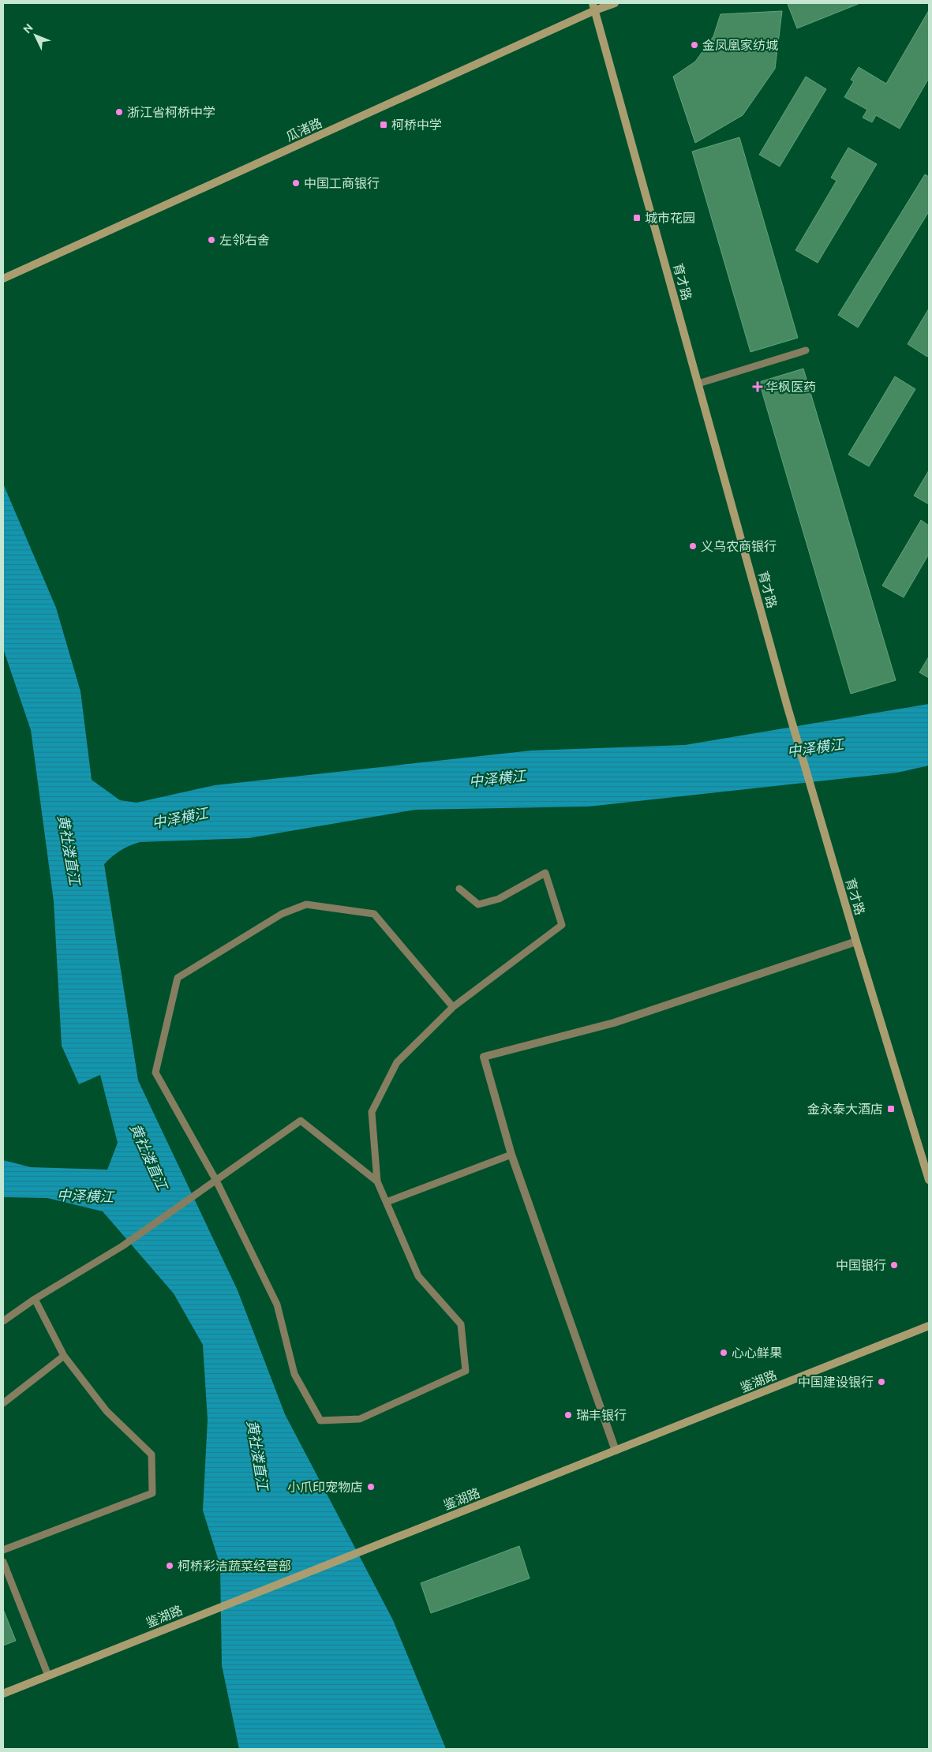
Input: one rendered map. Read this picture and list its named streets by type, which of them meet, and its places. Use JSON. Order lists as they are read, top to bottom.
{
  "streets": {
    "street": ["瓜渚路", "育才路", "鉴湖路"]
  },
  "crossings": [
    ["瓜渚路", "育才路"]
  ],
  "water": ["中泽横江", "黄社溇直江"],
  "places": {
    "other": [
      "金凤凰家纺城",
      "浙江省柯桥中学",
      "中国工商银行",
      "左邻右舍",
      "义乌农商银行",
      "中国银行",
      "心心鲜果",
      "中国建设银行",
      "瑞丰银行",
      "小爪印宠物店",
      "柯桥彩洁蔬菜经营部"
    ],
    "transit": ["柯桥中学", "城市花园", "金永泰大酒店"],
    "health": ["华枫医药"]
  },
  "north": "top left"
}
